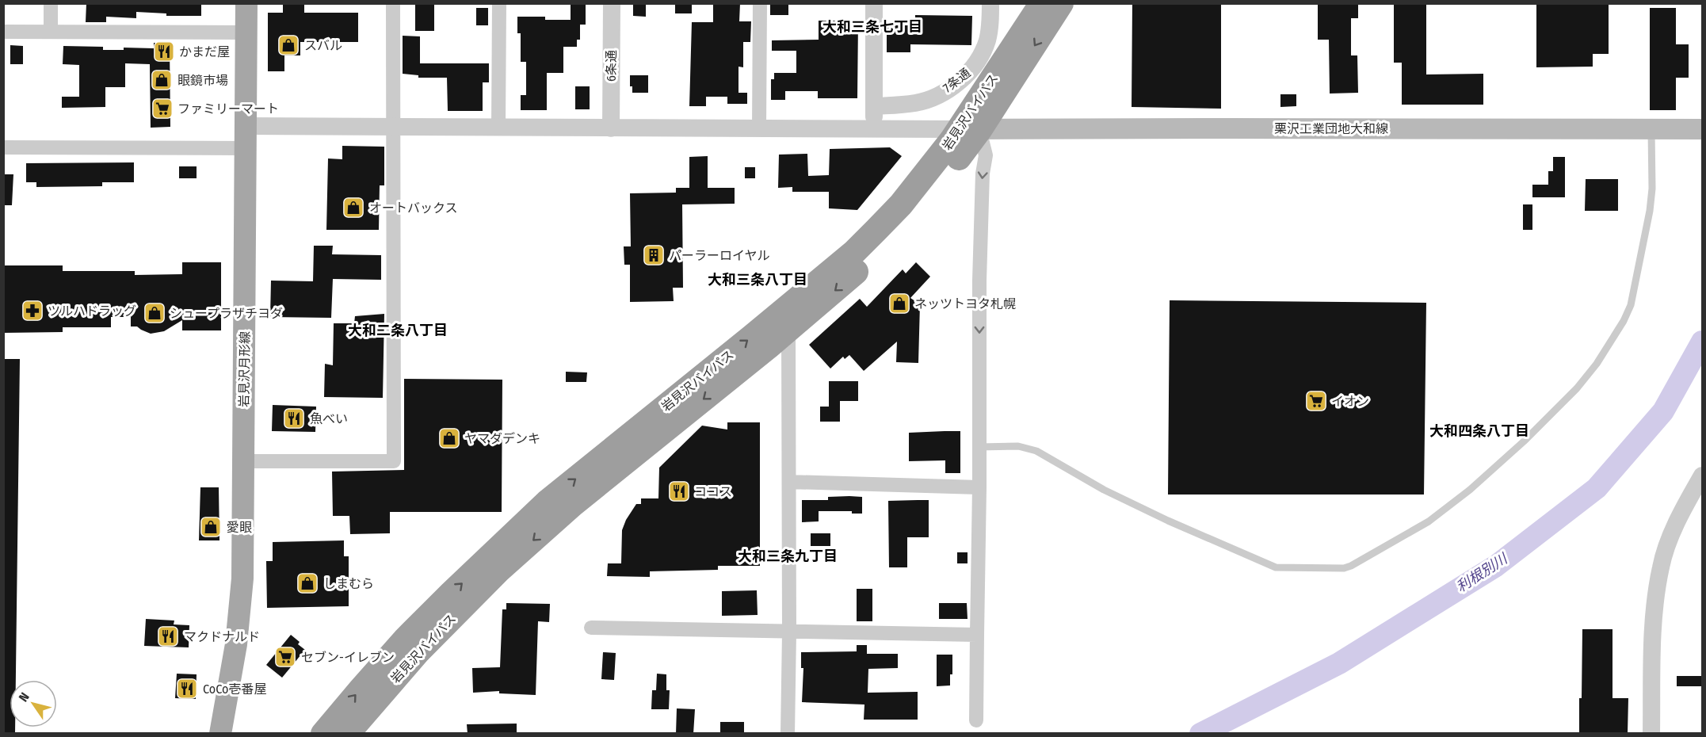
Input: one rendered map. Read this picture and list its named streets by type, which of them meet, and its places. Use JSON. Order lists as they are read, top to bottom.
{
  "streets": {
    "highway": ["岩見沢バイパス"],
    "main road": ["栗沢工業団地大和線", "岩見沢月形線"],
    "street": ["6条通", "7条通"]
  },
  "crossings": [
    ["岩見沢バイパス", "栗沢工業団地大和線"]
  ],
  "districts": [
    "大和三条七丁目",
    "大和三条八丁目",
    "大和二条八丁目",
    "大和四条八丁目",
    "大和三条九丁目"
  ],
  "water": ["利根別川"],
  "places": {
    "shop": [
      "スバル",
      "眼鏡市場",
      "オートバックス",
      "ネッツトヨタ札幌",
      "シュープラザチヨダ",
      "ヤマダデンキ",
      "愛眼",
      "しまむら"
    ],
    "restaurant": [
      "かまだ屋",
      "魚べい",
      "ココス",
      "マクドナルド",
      "CoCo壱番屋"
    ],
    "supermarket": ["ファミリーマート", "イオン", "セブン-イレブン"],
    "building": ["パーラーロイヤル"],
    "pharmacy": ["ツルハドラッグ"]
  },
  "north": "top left"
}
